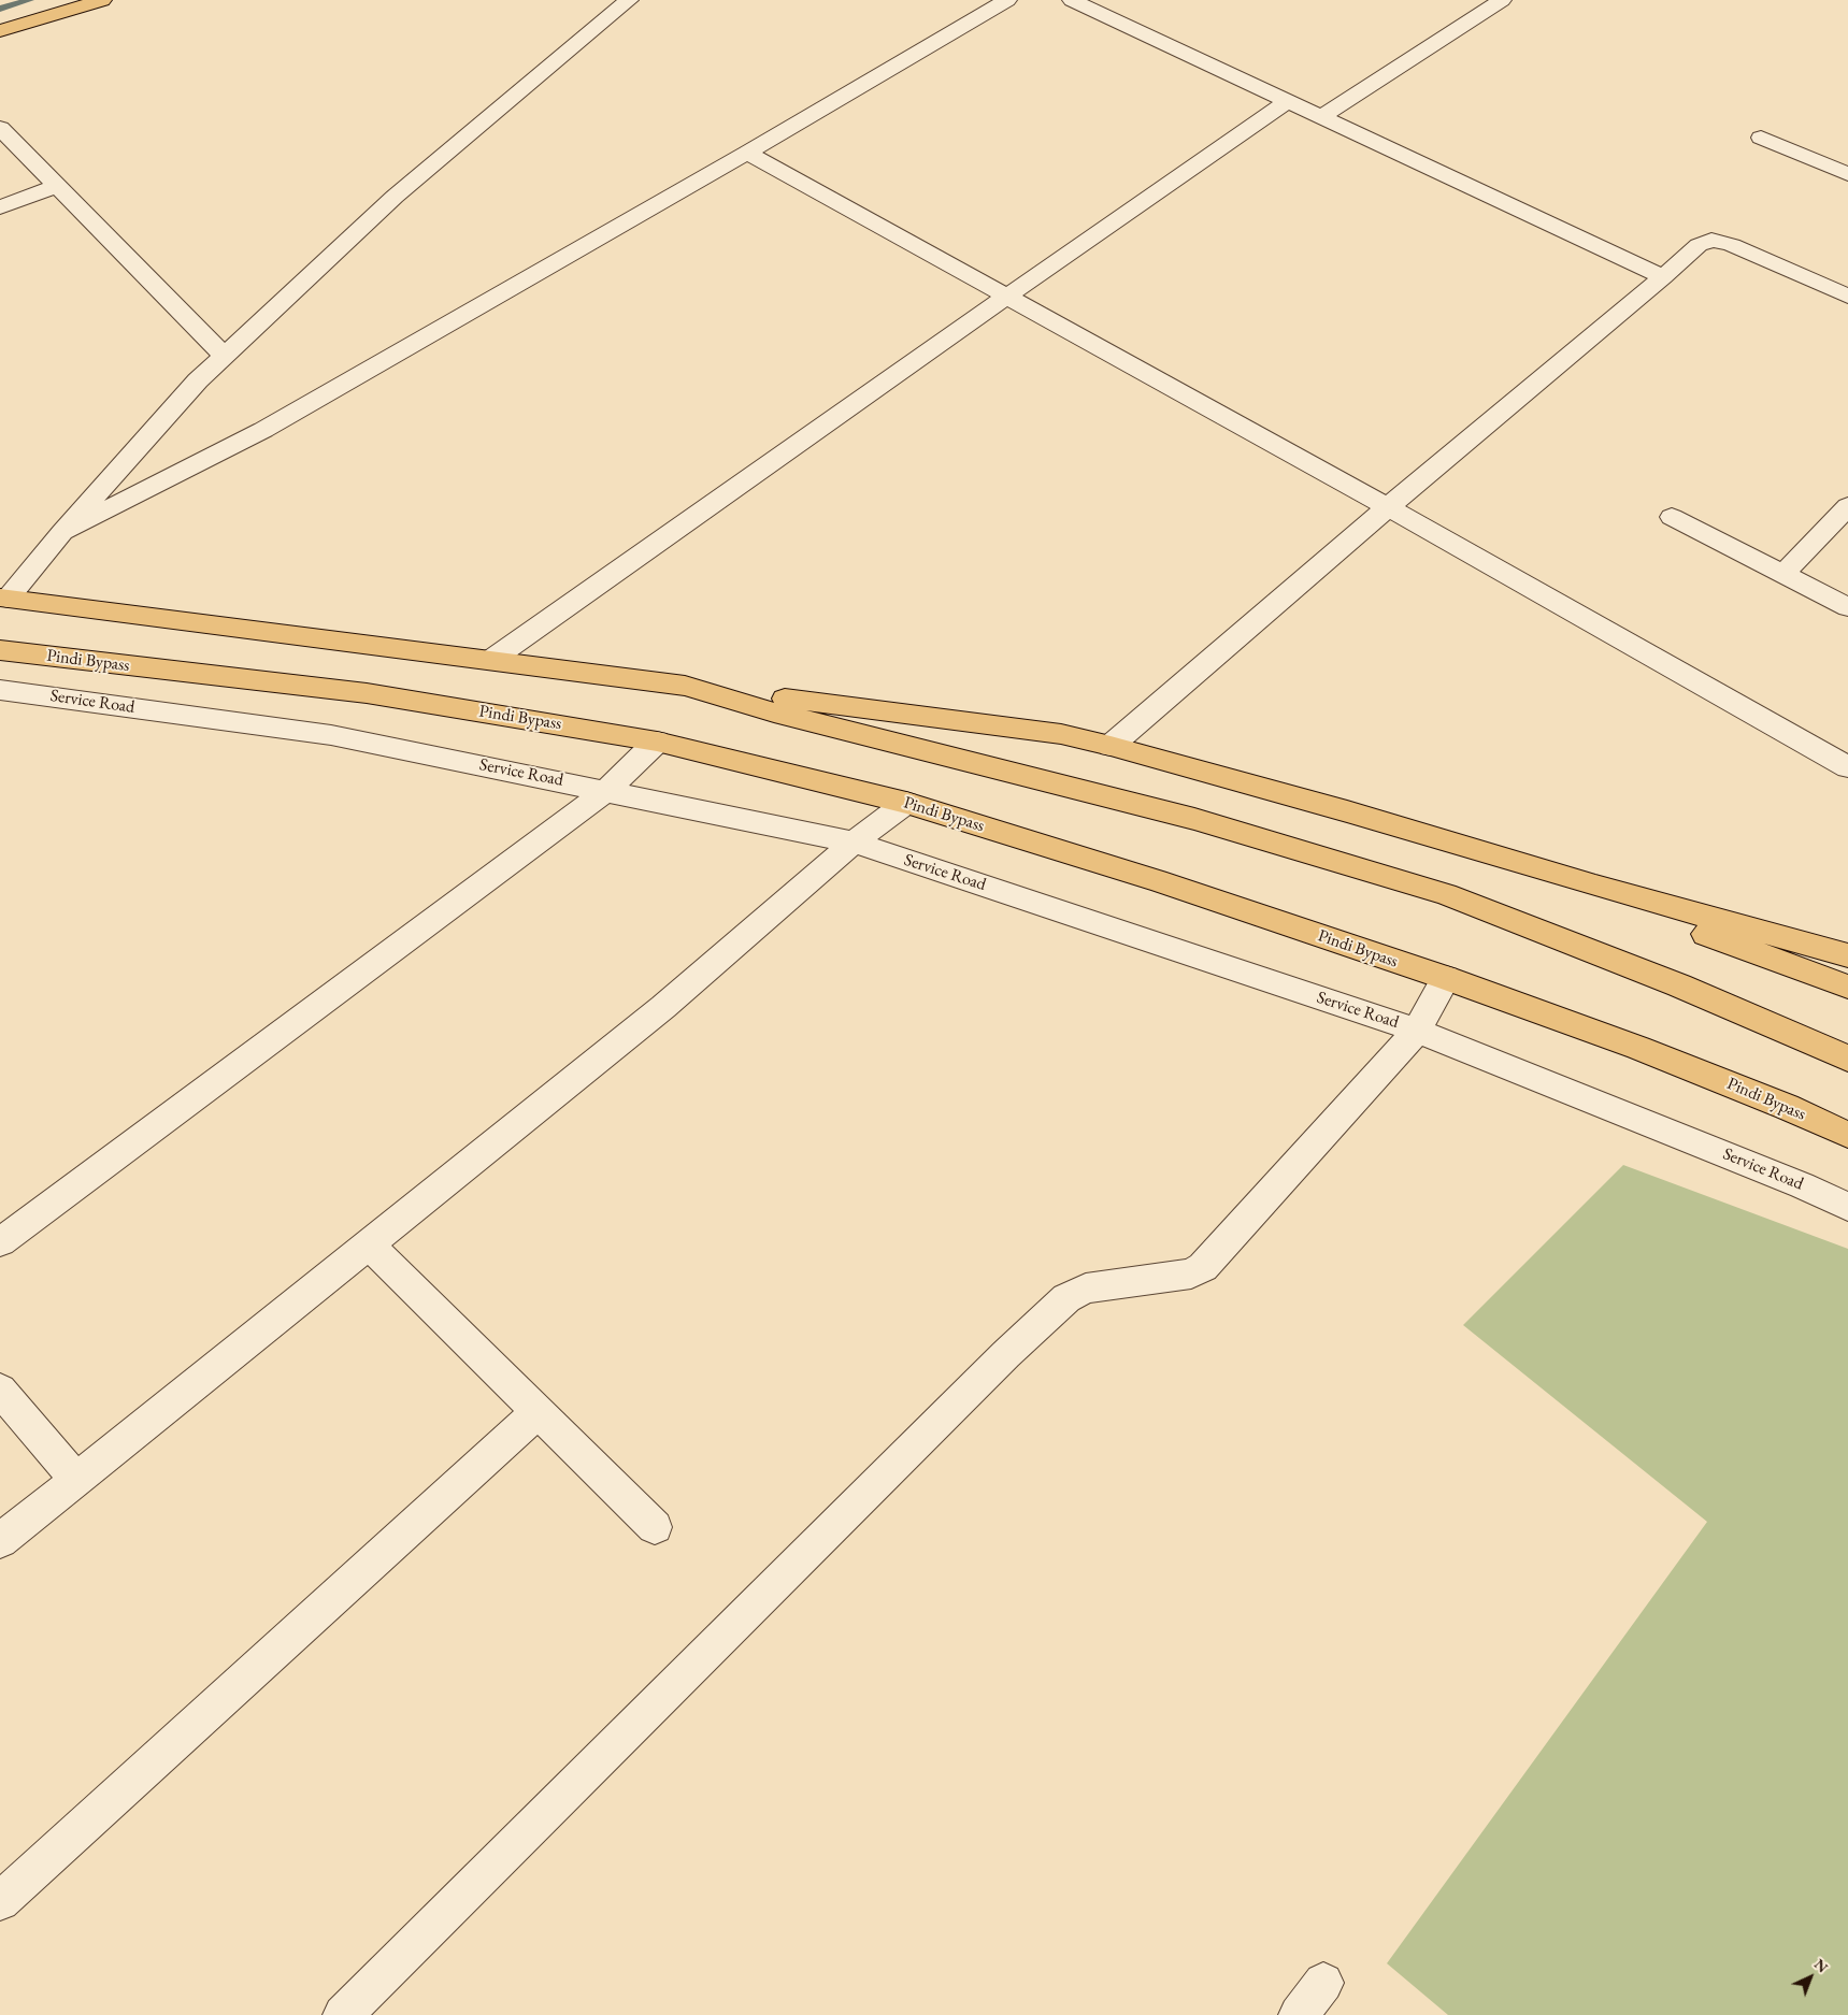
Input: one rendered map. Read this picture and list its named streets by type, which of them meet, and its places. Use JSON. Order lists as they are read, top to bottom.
{
  "streets": {
    "main road": ["Pindi Bypass"],
    "street": ["Service Road"]
  },
  "north": "top right"
}
